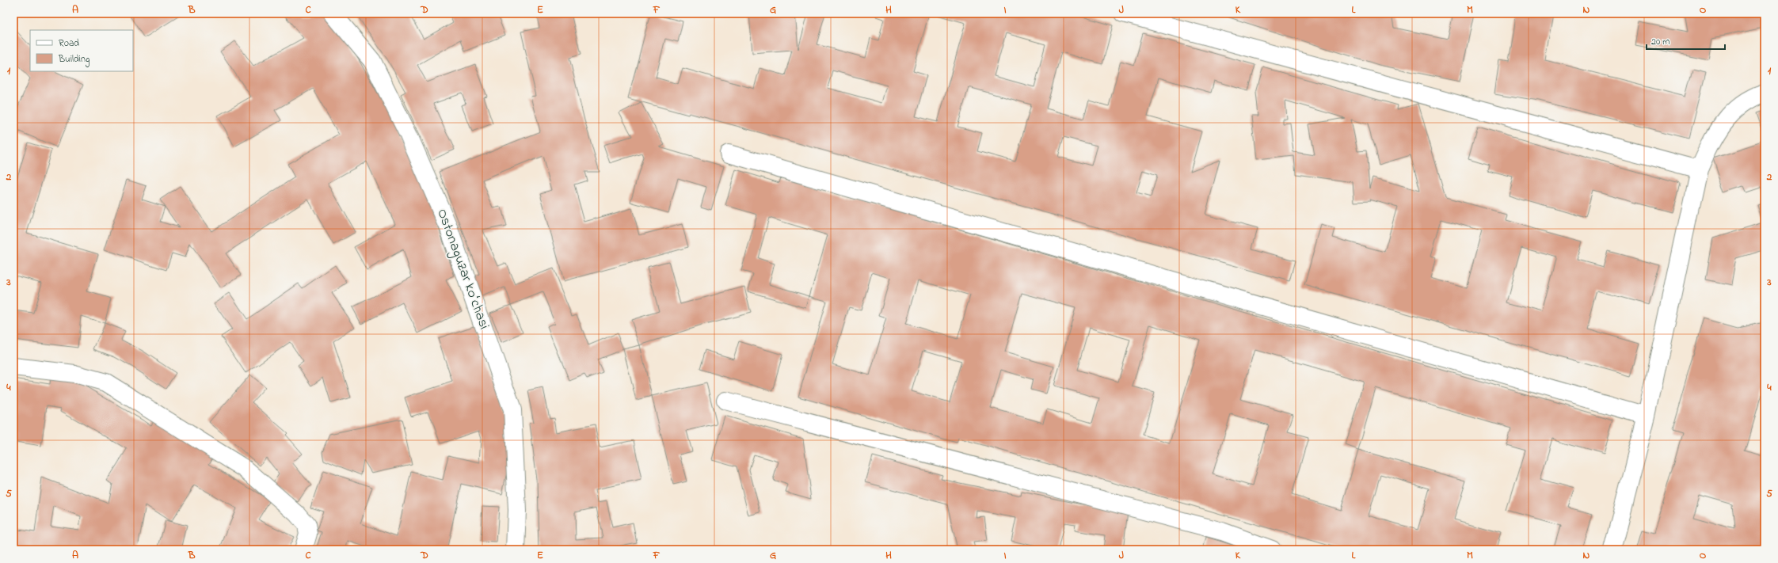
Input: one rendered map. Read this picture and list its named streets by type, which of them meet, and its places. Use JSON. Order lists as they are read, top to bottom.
{
  "streets": {
    "street": ["Ostonaguzar koʻchasi"]
  },
  "legend": ["Road", "Building"],
  "scale_bar": "20 m",
  "grid": {
    "columns": [
      "A",
      "B",
      "C",
      "D",
      "E",
      "F",
      "G",
      "H",
      "I",
      "J",
      "K",
      "L",
      "M",
      "N",
      "O"
    ],
    "rows": [
      "1",
      "2",
      "3",
      "4",
      "5"
    ]
  }
}
